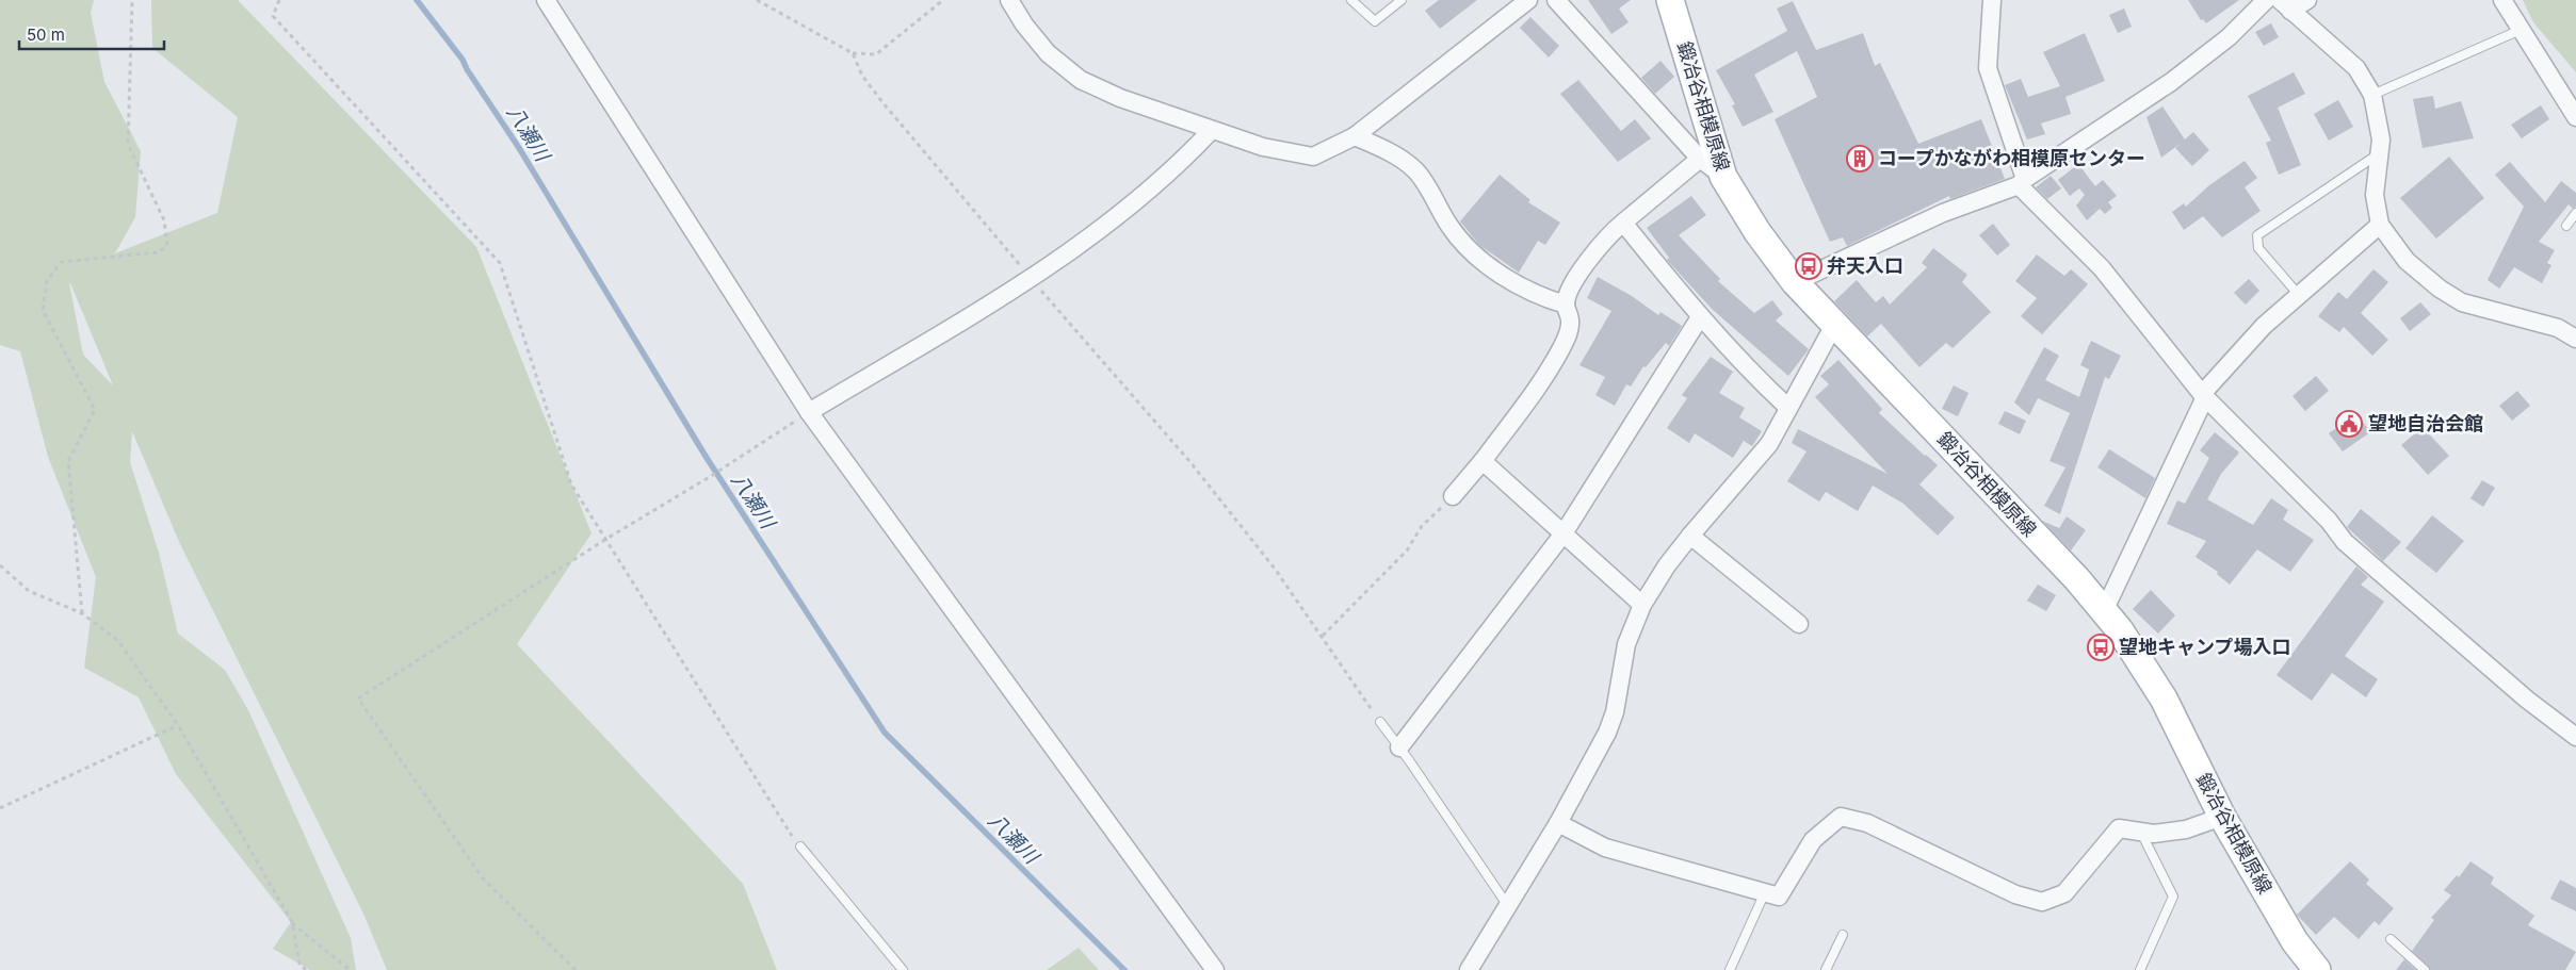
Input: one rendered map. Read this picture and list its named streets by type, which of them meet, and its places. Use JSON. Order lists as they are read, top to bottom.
{
  "streets": {
    "main road": ["鍛冶谷相模原線"]
  },
  "water": ["八瀬川"],
  "places": {
    "building": ["コープかながわ相模原センター"],
    "bus stop": ["弁天入口", "望地キャンプ場入口"],
    "public building": ["望地自治会館"]
  },
  "scale_bar": "50 m"
}
